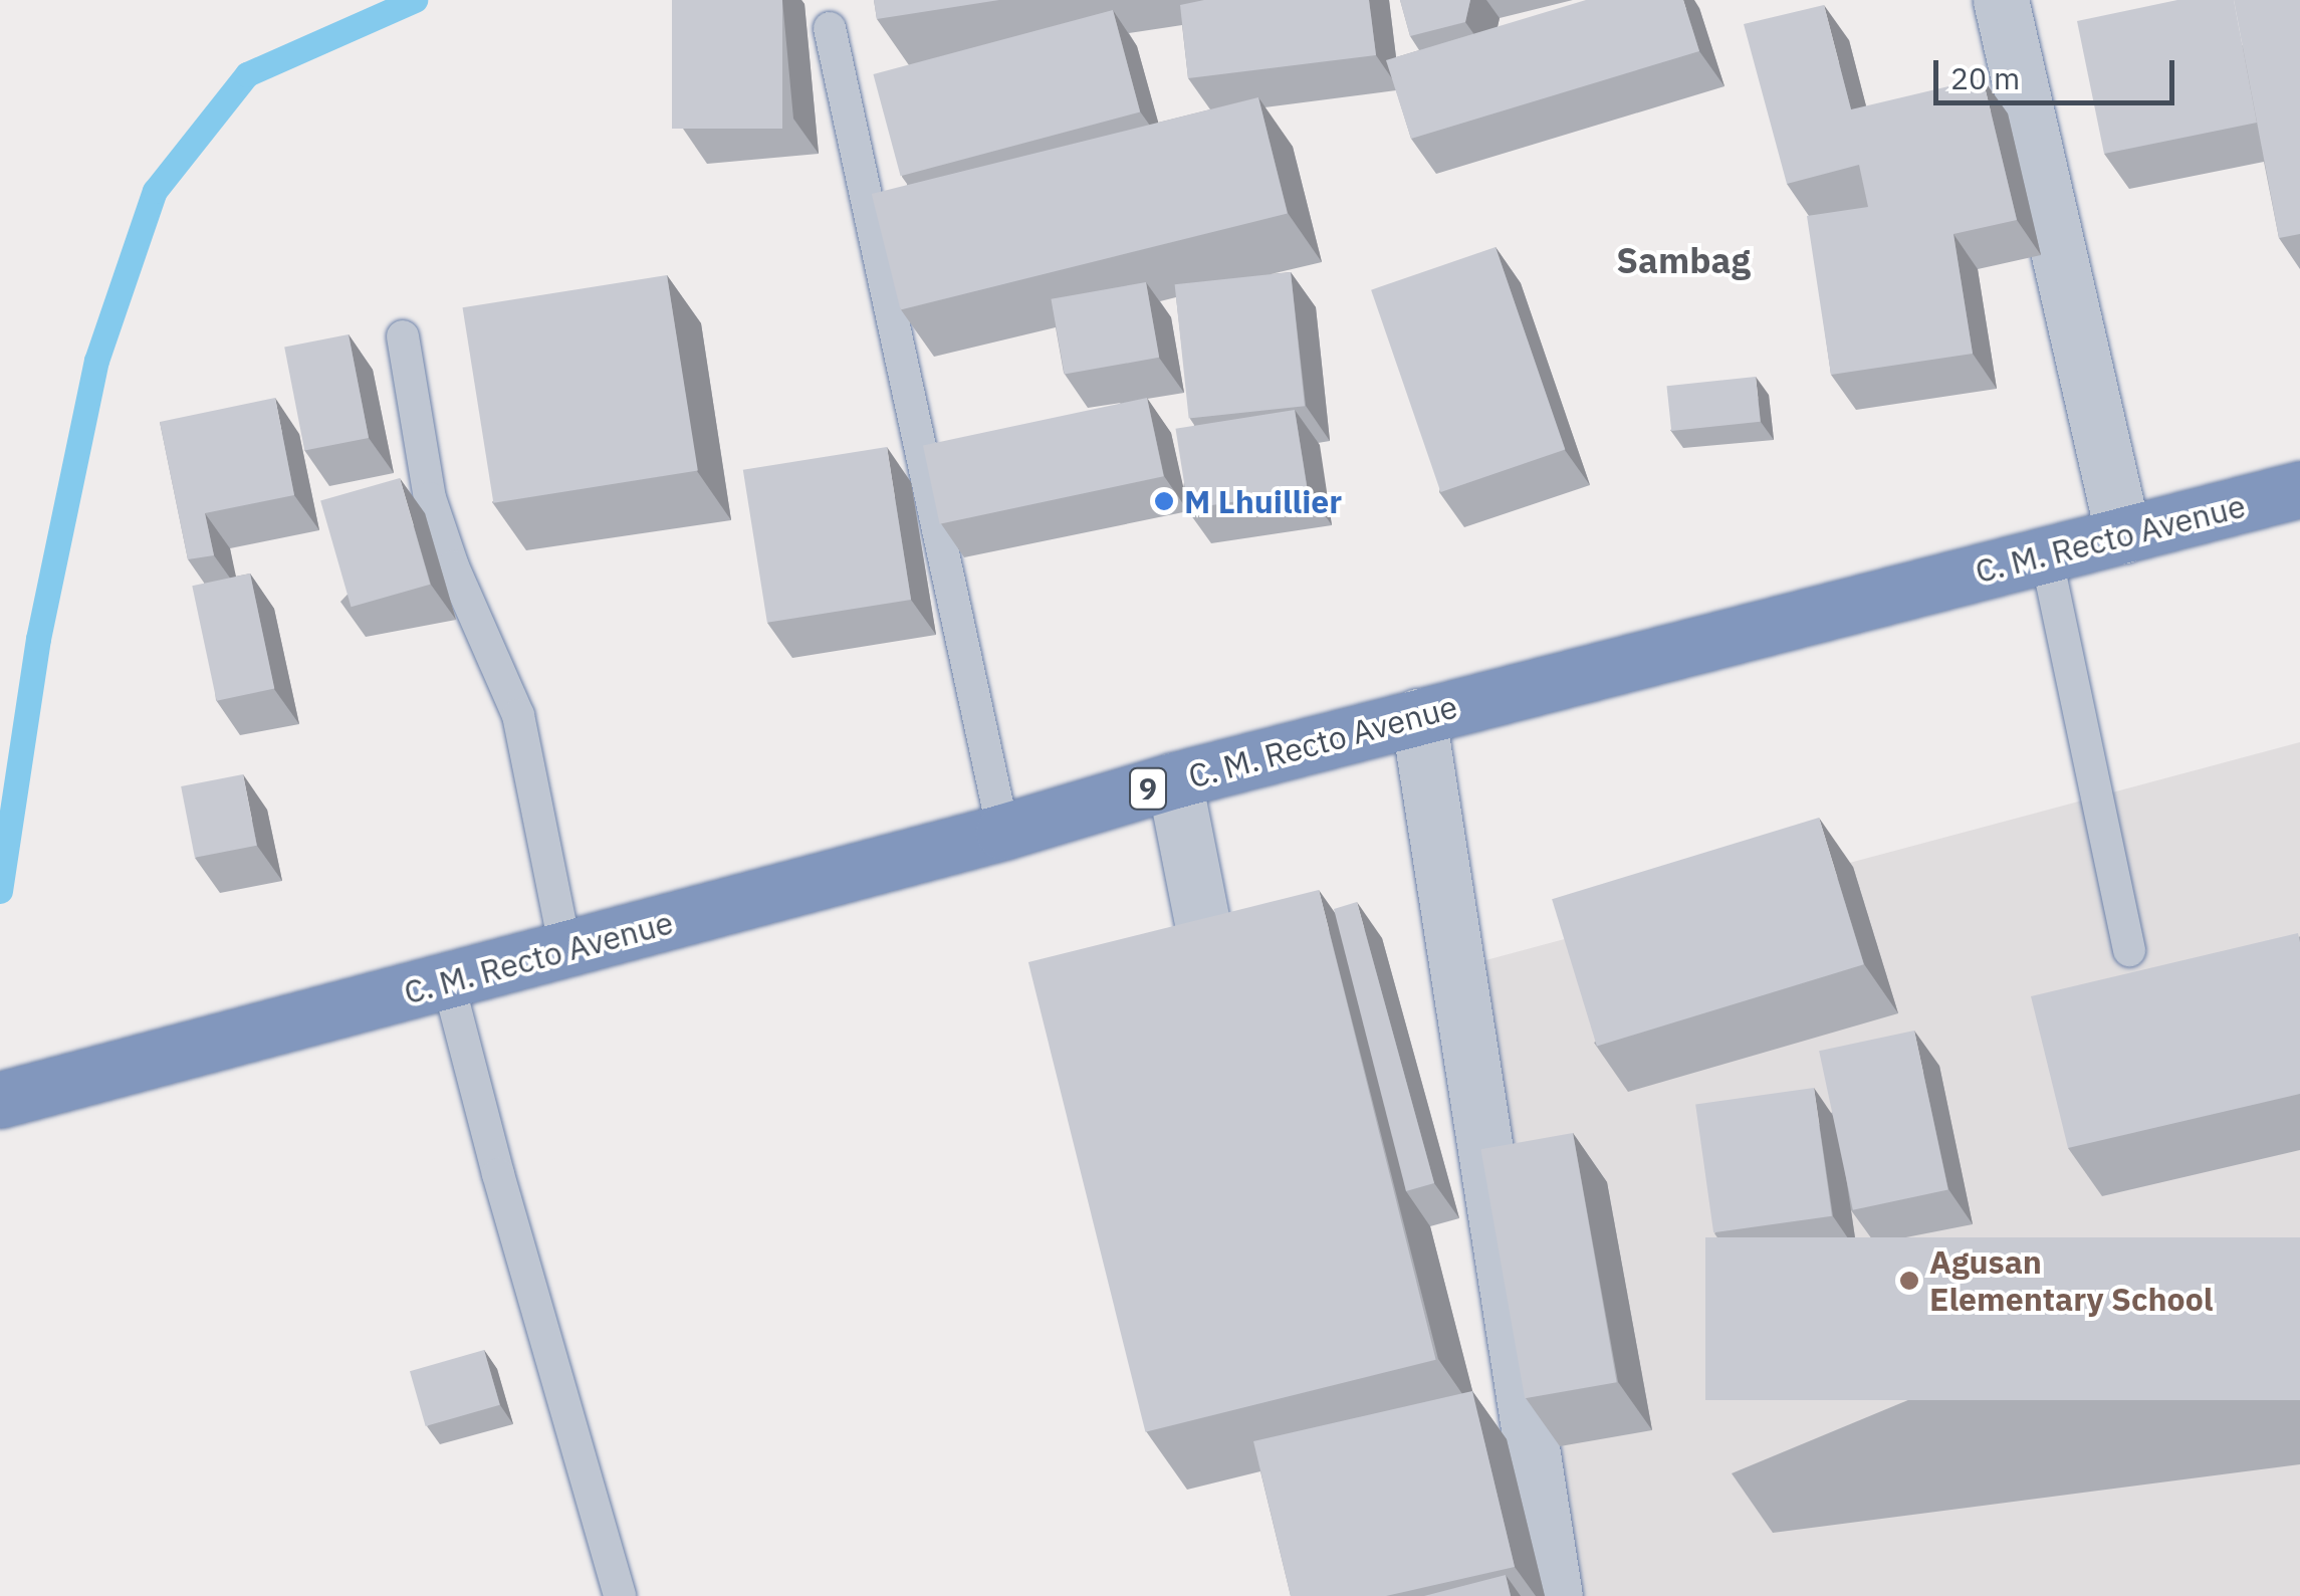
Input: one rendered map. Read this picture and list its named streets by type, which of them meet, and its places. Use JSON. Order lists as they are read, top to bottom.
{
  "streets": {
    "highway": ["C. M. Recto Avenue", "9"]
  },
  "districts": ["Sambag"],
  "places": ["M Lhuillier", "Agusan Elementary School"],
  "scale_bar": "20 m"
}
